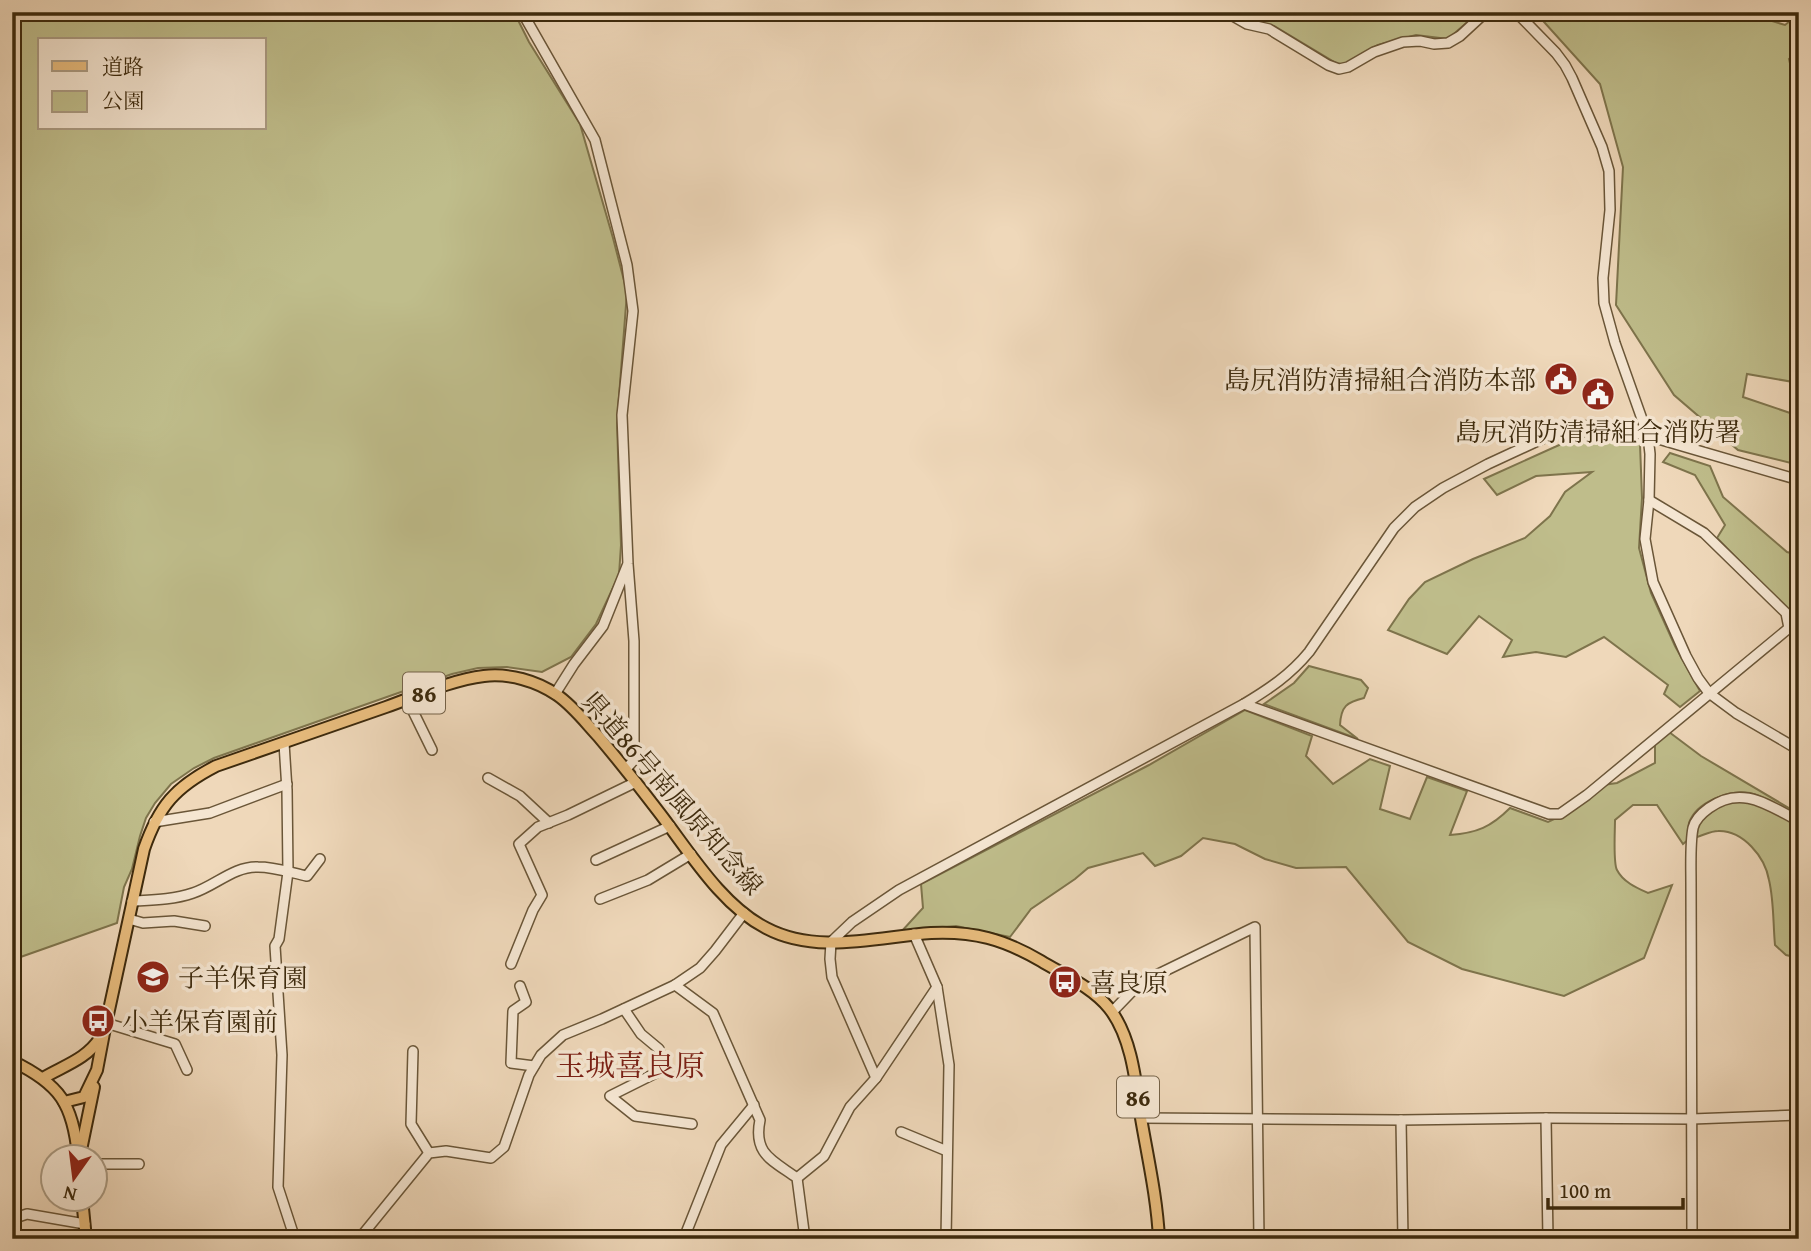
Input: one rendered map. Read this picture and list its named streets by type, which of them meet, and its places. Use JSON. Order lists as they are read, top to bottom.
{
  "streets": {
    "main road": ["86", "県道86号南風原知念線"]
  },
  "districts": ["玉城喜良原"],
  "places": {
    "public building": ["島尻消防清掃組合消防本部", "島尻消防清掃組合消防署"],
    "school or university": ["子羊保育園"],
    "bus stop": ["喜良原", "小羊保育園前"]
  },
  "legend": ["道路", "公園"],
  "scale_bar": "100 m",
  "north": "bottom"
}
